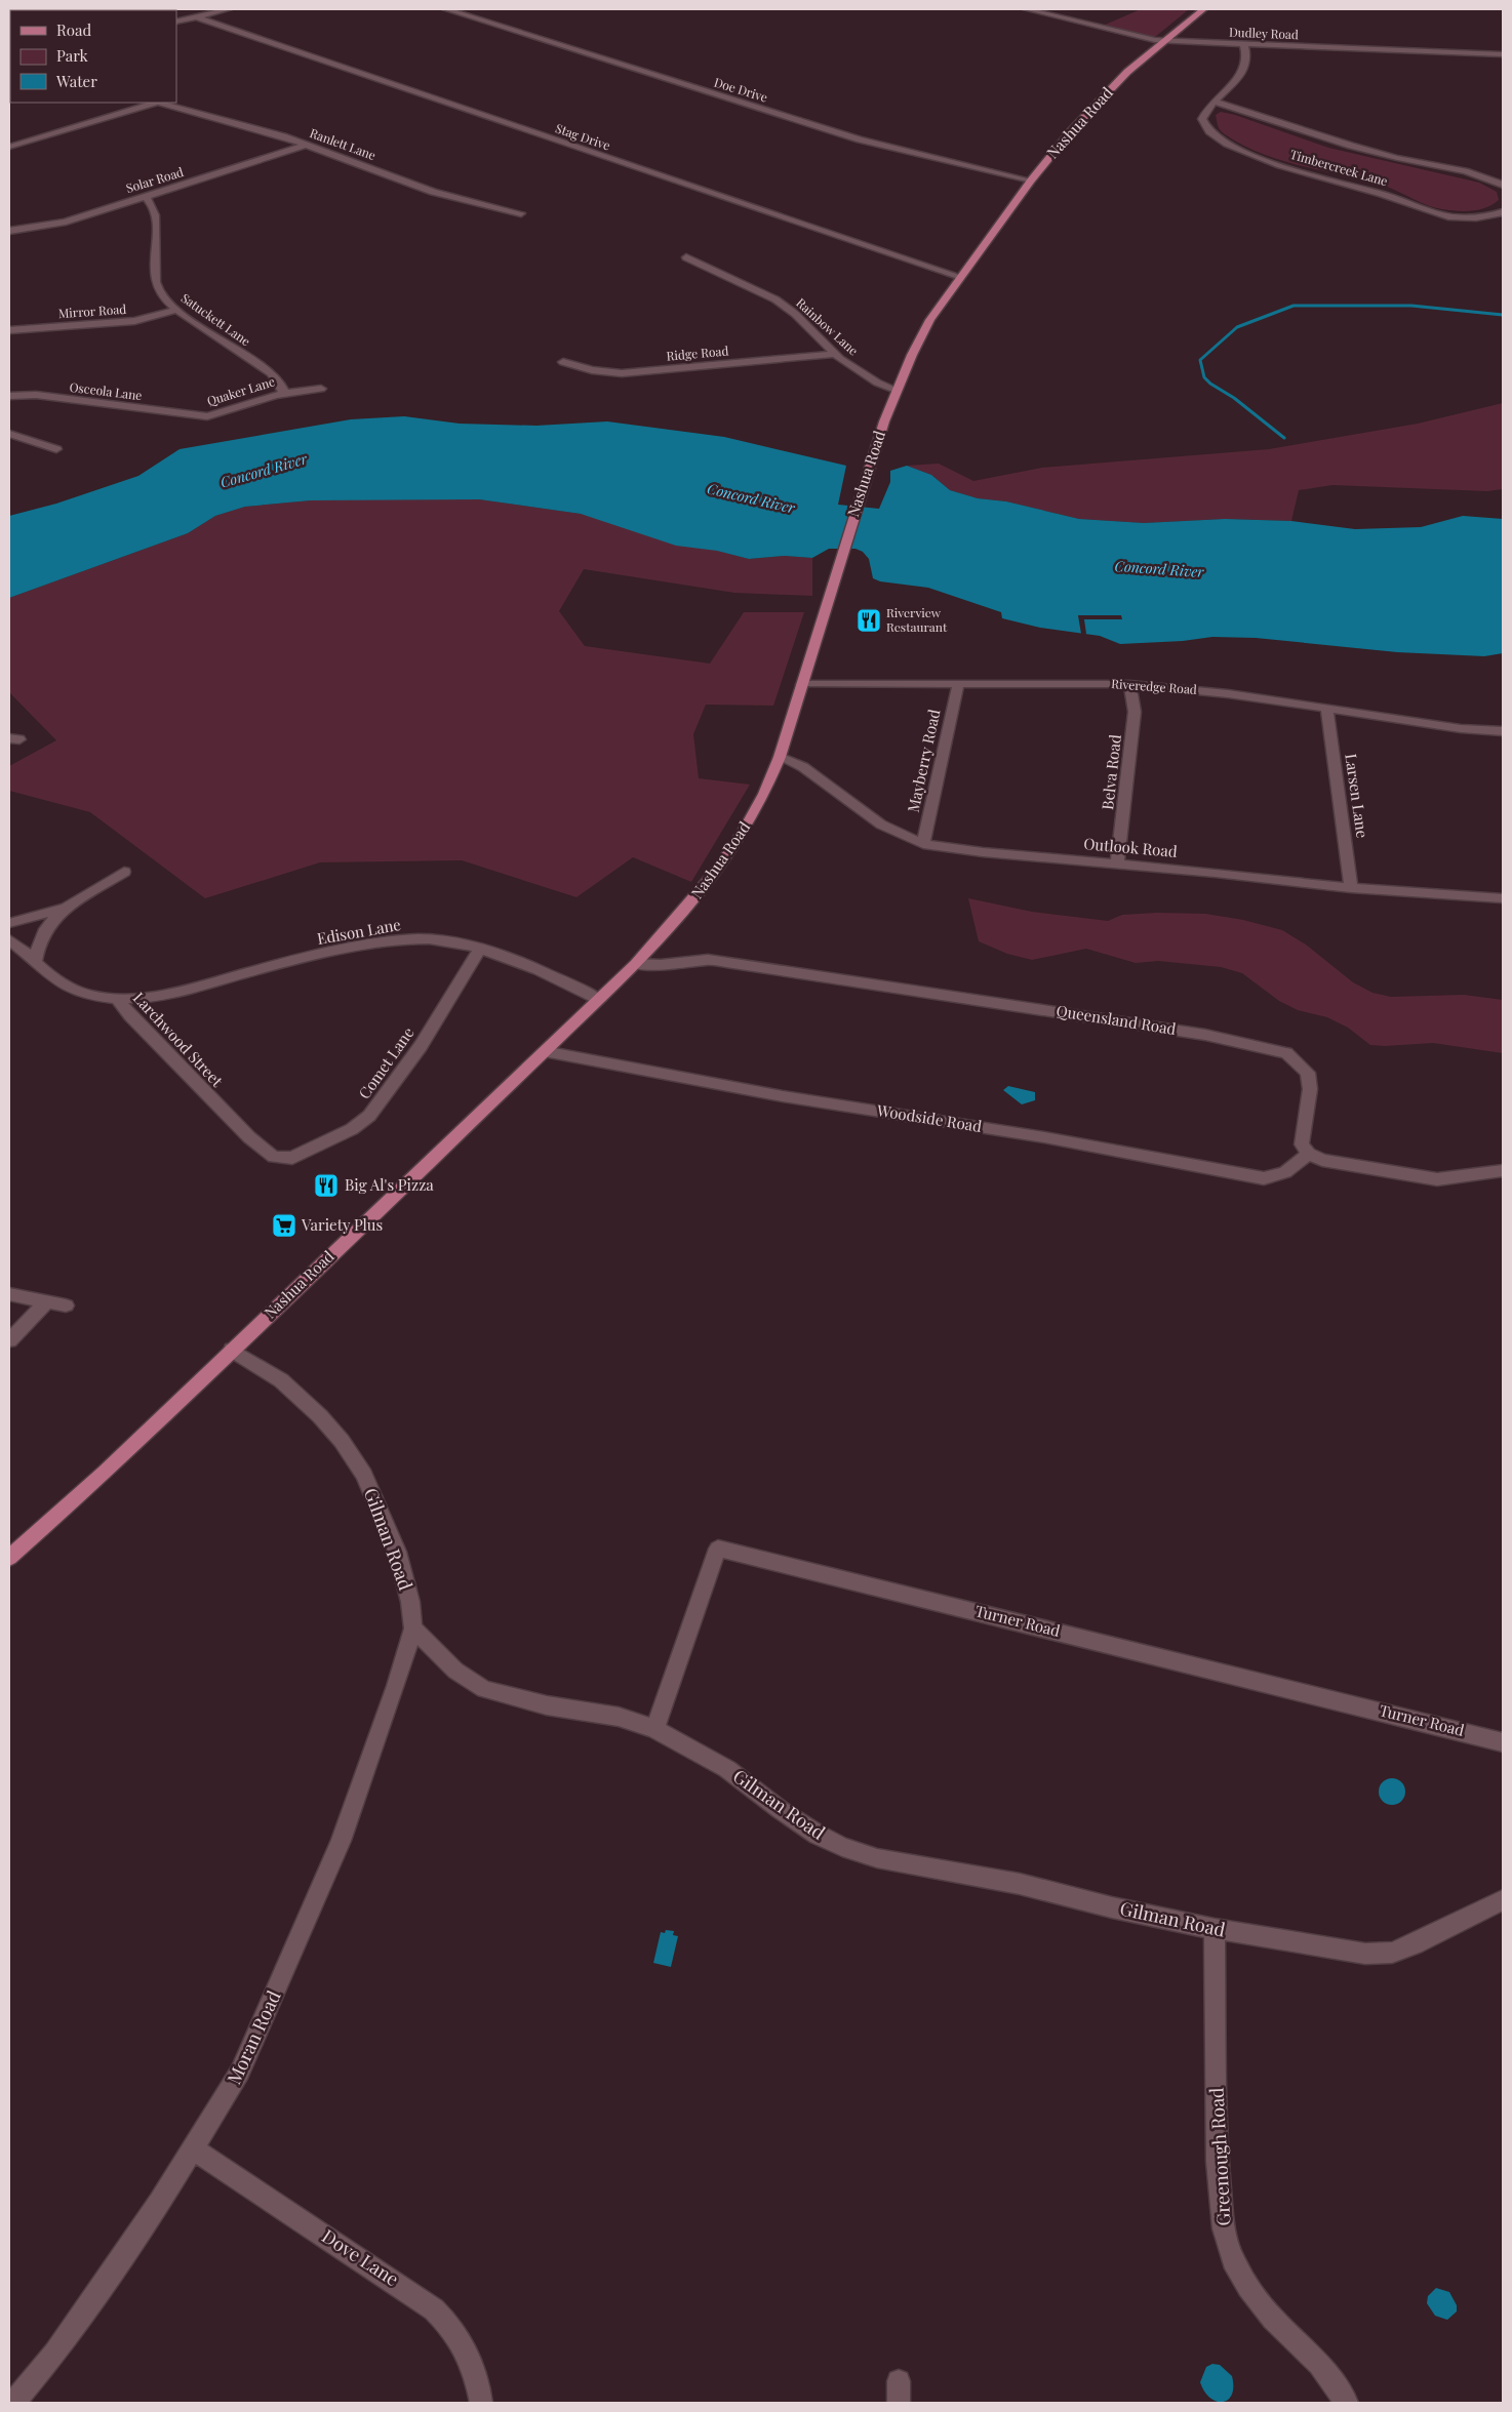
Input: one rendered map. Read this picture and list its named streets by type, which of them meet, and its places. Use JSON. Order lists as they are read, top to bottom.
{
  "streets": {
    "main road": ["Nashua Road"],
    "street": [
      "Dudley Road",
      "Doe Drive",
      "Stag Drive",
      "Ranlett Lane",
      "Timbercreek Lane",
      "Solar Road",
      "Mirror Road",
      "Satuckett Lane",
      "Rainbow Lane",
      "Ridge Road",
      "Osceola Lane",
      "Quaker Lane",
      "Riveredge Road",
      "Mayberry Road",
      "Belva Road",
      "Larsen Lane",
      "Outlook Road",
      "Edison Lane",
      "Queensland Road",
      "Larchwood Street",
      "Comet Lane",
      "Woodside Road",
      "Gilman Road",
      "Turner Road",
      "Moran Road",
      "Greenough Road",
      "Dove Lane"
    ]
  },
  "crossings": [
    ["Dudley Road", "Nashua Road"],
    ["Dudley Road", "Timbercreek Lane"],
    ["Doe Drive", "Nashua Road"],
    ["Nashua Road", "Stag Drive"],
    ["Nashua Road", "Rainbow Lane"],
    ["Nashua Road", "Riveredge Road"],
    ["Nashua Road", "Outlook Road"],
    ["Nashua Road", "Edison Lane"],
    ["Nashua Road", "Queensland Road"],
    ["Nashua Road", "Woodside Road"],
    ["Nashua Road", "Gilman Road"],
    ["Ranlett Lane", "Solar Road"],
    ["Solar Road", "Satuckett Lane"],
    ["Mirror Road", "Satuckett Lane"],
    ["Satuckett Lane", "Quaker Lane"],
    ["Rainbow Lane", "Ridge Road"],
    ["Osceola Lane", "Quaker Lane"],
    ["Riveredge Road", "Mayberry Road"],
    ["Riveredge Road", "Belva Road"],
    ["Riveredge Road", "Larsen Lane"],
    ["Mayberry Road", "Outlook Road"],
    ["Belva Road", "Outlook Road"],
    ["Larsen Lane", "Outlook Road"],
    ["Edison Lane", "Larchwood Street"],
    ["Edison Lane", "Comet Lane"],
    ["Queensland Road", "Woodside Road"],
    ["Larchwood Street", "Comet Lane"],
    ["Gilman Road", "Turner Road"],
    ["Gilman Road", "Moran Road"],
    ["Gilman Road", "Greenough Road"],
    ["Moran Road", "Dove Lane"]
  ],
  "water": ["Concord River"],
  "places": {
    "restaurant": ["Riverview Restaurant", "Big Al's Pizza"],
    "supermarket": ["Variety Plus"]
  },
  "legend": ["Road", "Park", "Water"]
}
